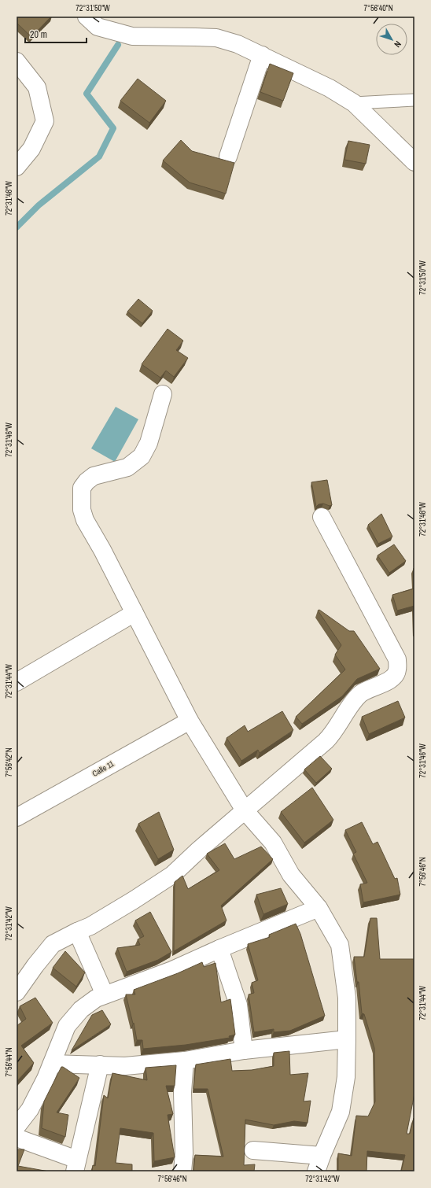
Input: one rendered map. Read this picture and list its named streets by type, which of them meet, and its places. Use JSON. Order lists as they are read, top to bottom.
{
  "streets": {
    "street": ["Calle 11"]
  },
  "scale_bar": "20 m",
  "north": "bottom right",
  "coordinates": [
    "72°31'50\"W",
    "7°56'40\"N",
    "72°31'48\"W",
    "72°31'46\"W",
    "72°31'44\"W",
    "7°56'42\"N",
    "7°56'46\"N",
    "72°31'42\"W",
    "7°56'44\"N"
  ]
}
